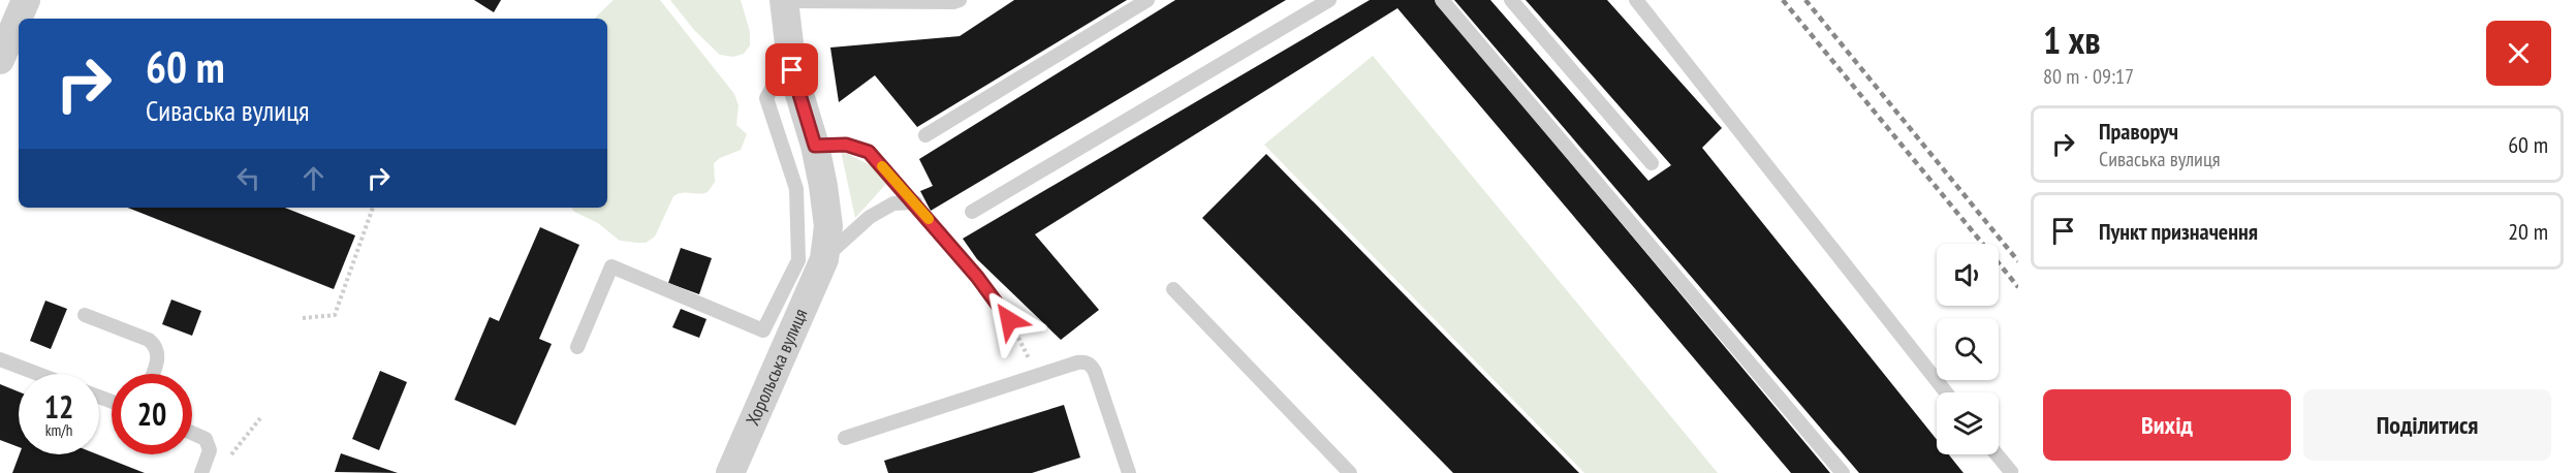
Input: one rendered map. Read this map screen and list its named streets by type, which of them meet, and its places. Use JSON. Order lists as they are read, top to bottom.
{
  "streets": {
    "street": ["Хорольська вулиця"]
  },
  "page": {
    "heading": ["1 хв", "80 m · 09:17"],
    "turn": ["60 m", "Сиваська вулиця"],
    "list": [
      {
        "name": "Праворуч",
        "note": "Сиваська вулиця",
        "value": "60 m"
      },
      {
        "name": "Пункт призначення",
        "value": "20 m"
      }
    ],
    "speed": "12 km/h",
    "limit": "20",
    "buttons": ["Вихід", "Поділитися"]
  }
}
